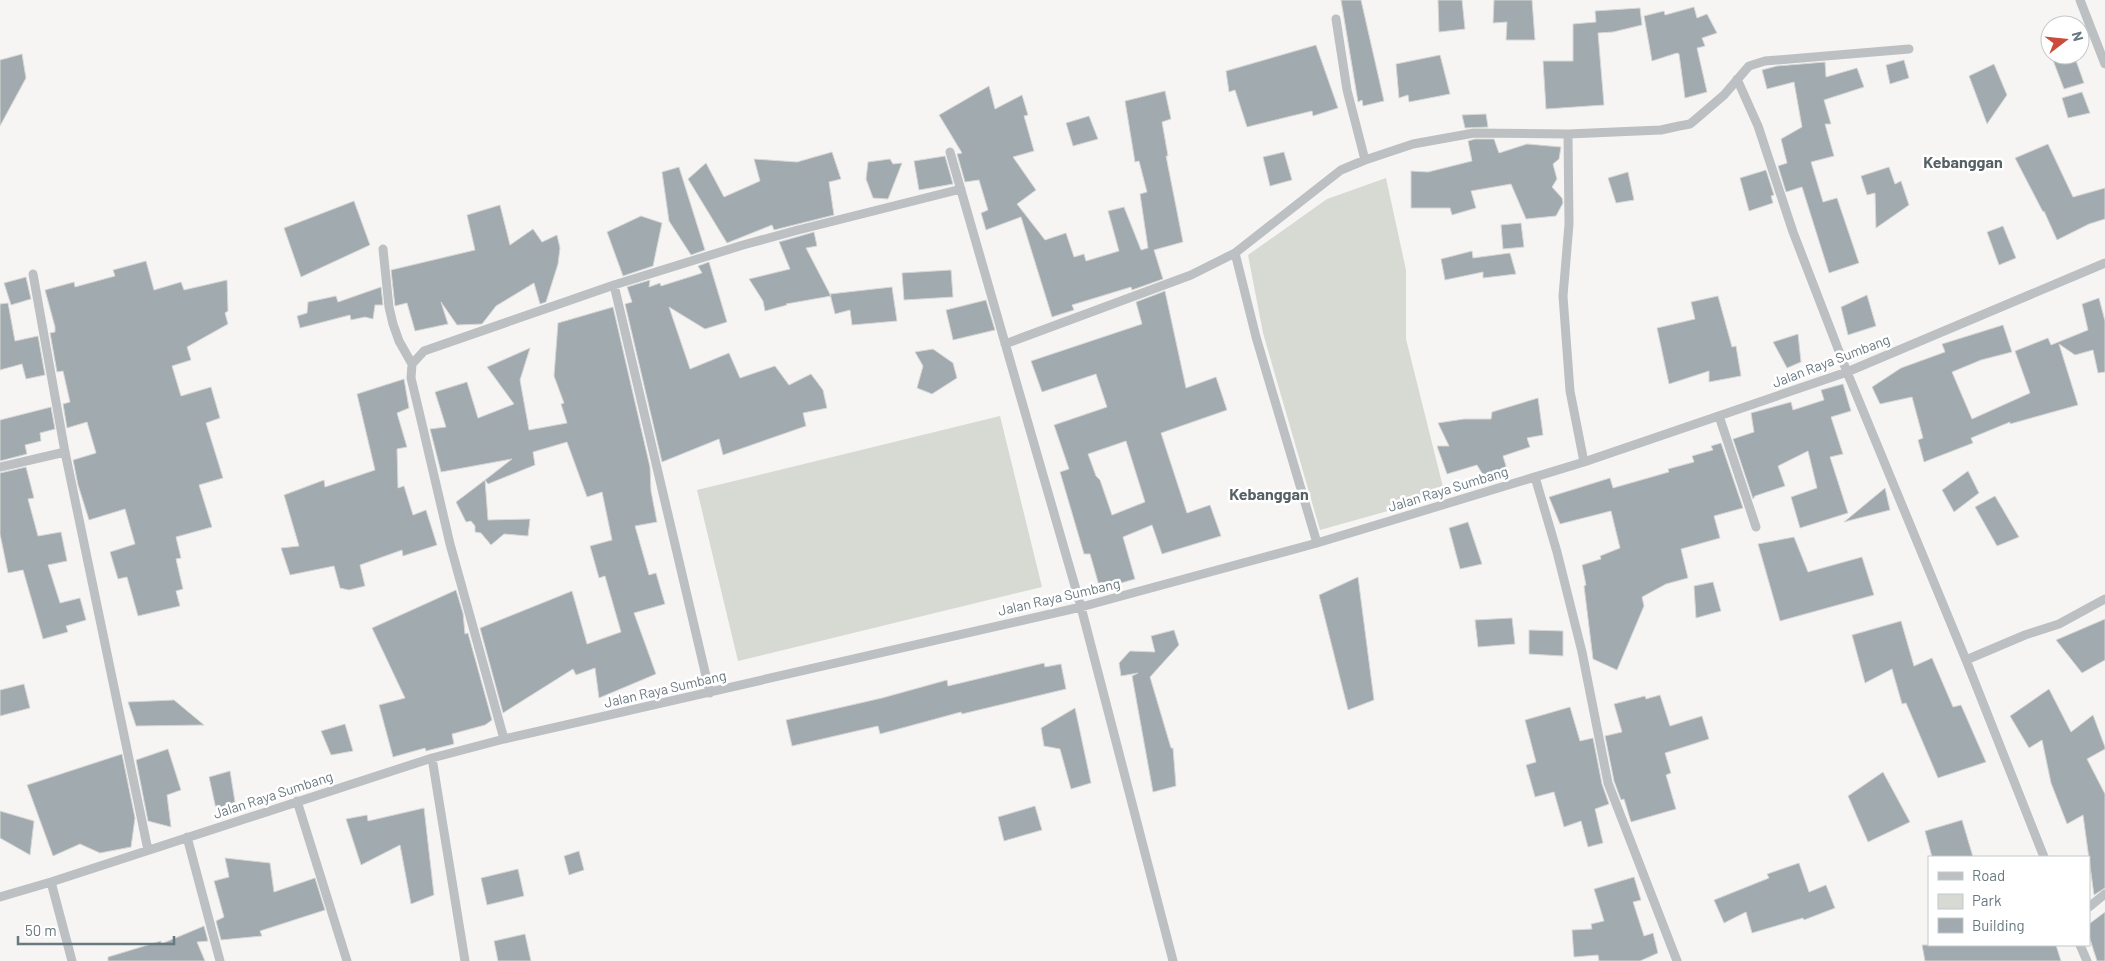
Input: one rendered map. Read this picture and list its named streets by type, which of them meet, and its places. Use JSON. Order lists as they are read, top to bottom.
{
  "streets": {
    "street": ["Jalan Raya Sumbang"]
  },
  "districts": ["Kebanggan", "Kebanggan"],
  "legend": ["Road", "Park", "Building"],
  "scale_bar": "50 m",
  "north": "right"
}
